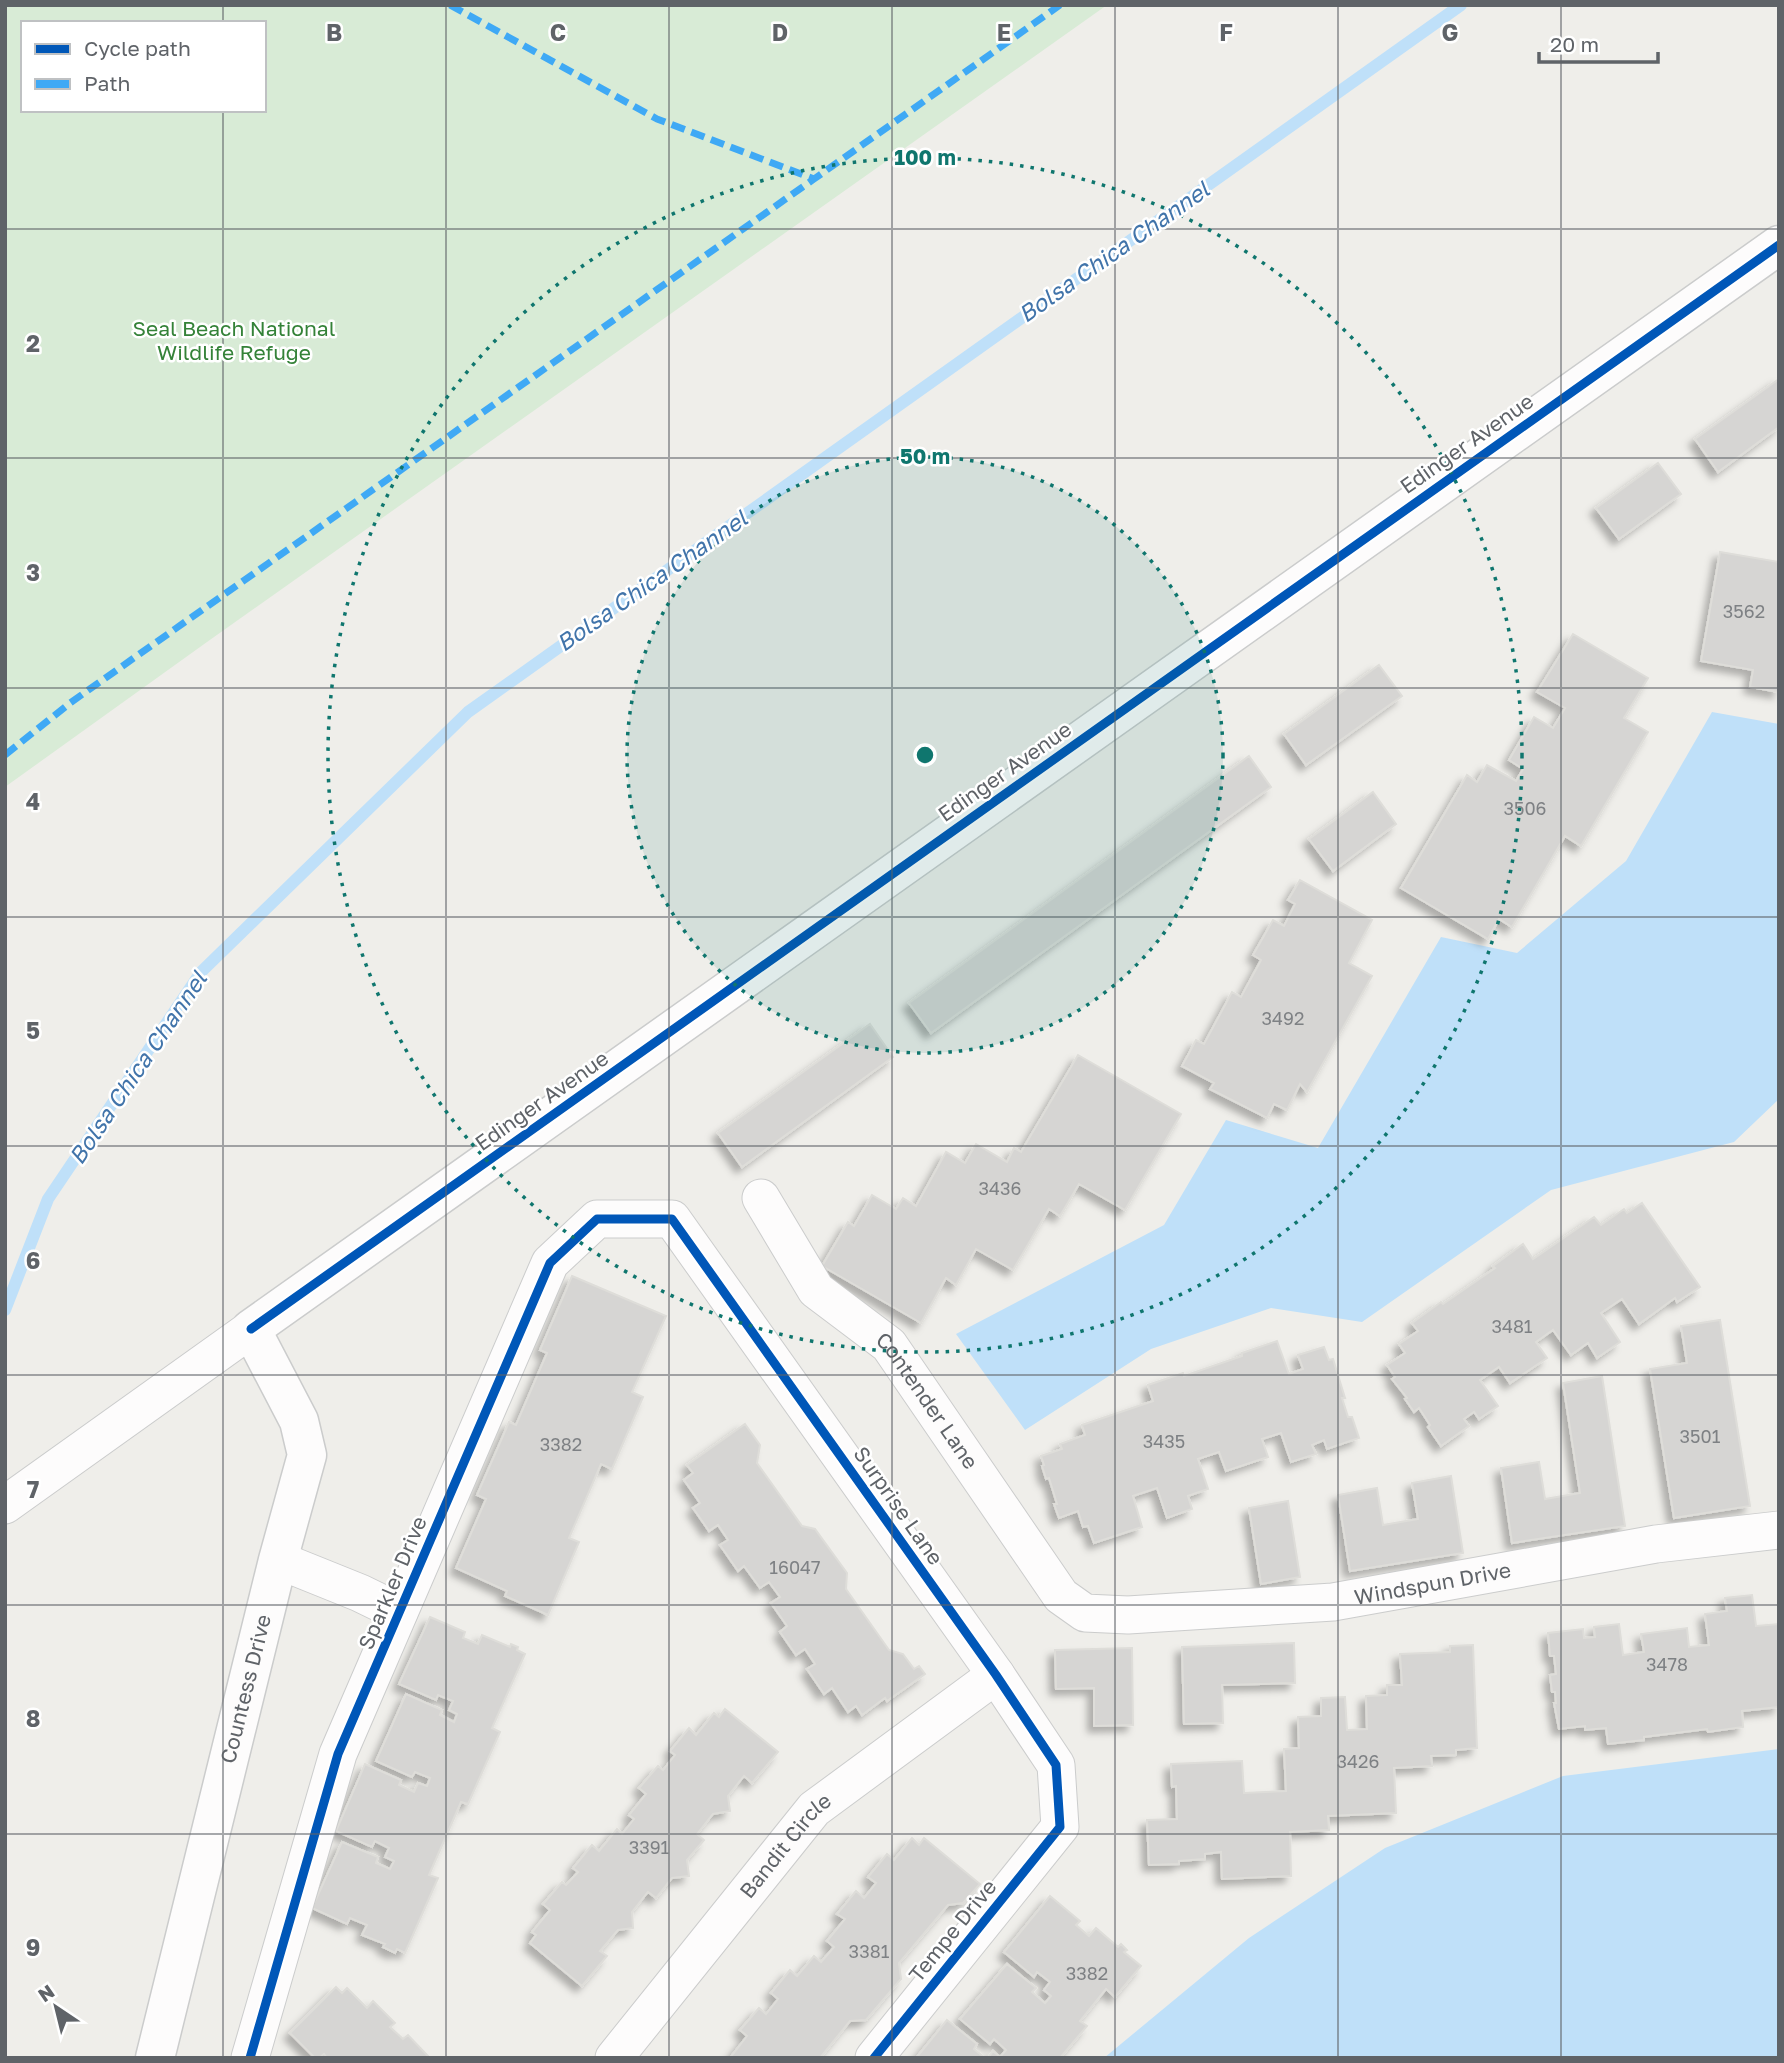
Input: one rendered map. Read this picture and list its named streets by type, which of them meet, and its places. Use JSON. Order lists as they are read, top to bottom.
{
  "streets": {
    "street": [
      "Edinger Avenue",
      "Contender Lane",
      "Surprise Lane",
      "Sparkler Drive",
      "Windspun Drive",
      "Countess Drive",
      "Bandit Circle",
      "Tempe Drive"
    ]
  },
  "crossings": [
    ["Edinger Avenue", "Countess Drive"],
    ["Contender Lane", "Windspun Drive"],
    ["Surprise Lane", "Sparkler Drive"],
    ["Surprise Lane", "Bandit Circle"],
    ["Surprise Lane", "Tempe Drive"]
  ],
  "water": ["Bolsa Chica Channel"],
  "parks": ["Seal Beach National Wildlife Refuge"],
  "house_numbers": [
    "3562",
    "3506",
    "3492",
    "3436",
    "3481",
    "3501",
    "3435",
    "3382",
    "16047",
    "3478",
    "3426",
    "3391",
    "3381",
    "3382"
  ],
  "legend": ["Cycle path", "Path"],
  "scale_bar": "20 m",
  "north": "top left",
  "grid": {
    "columns": [
      "B",
      "C",
      "D",
      "E",
      "F",
      "G"
    ],
    "rows": [
      "2",
      "3",
      "4",
      "5",
      "6",
      "7",
      "8",
      "9"
    ]
  },
  "rings": ["100 m", "50 m"]
}
